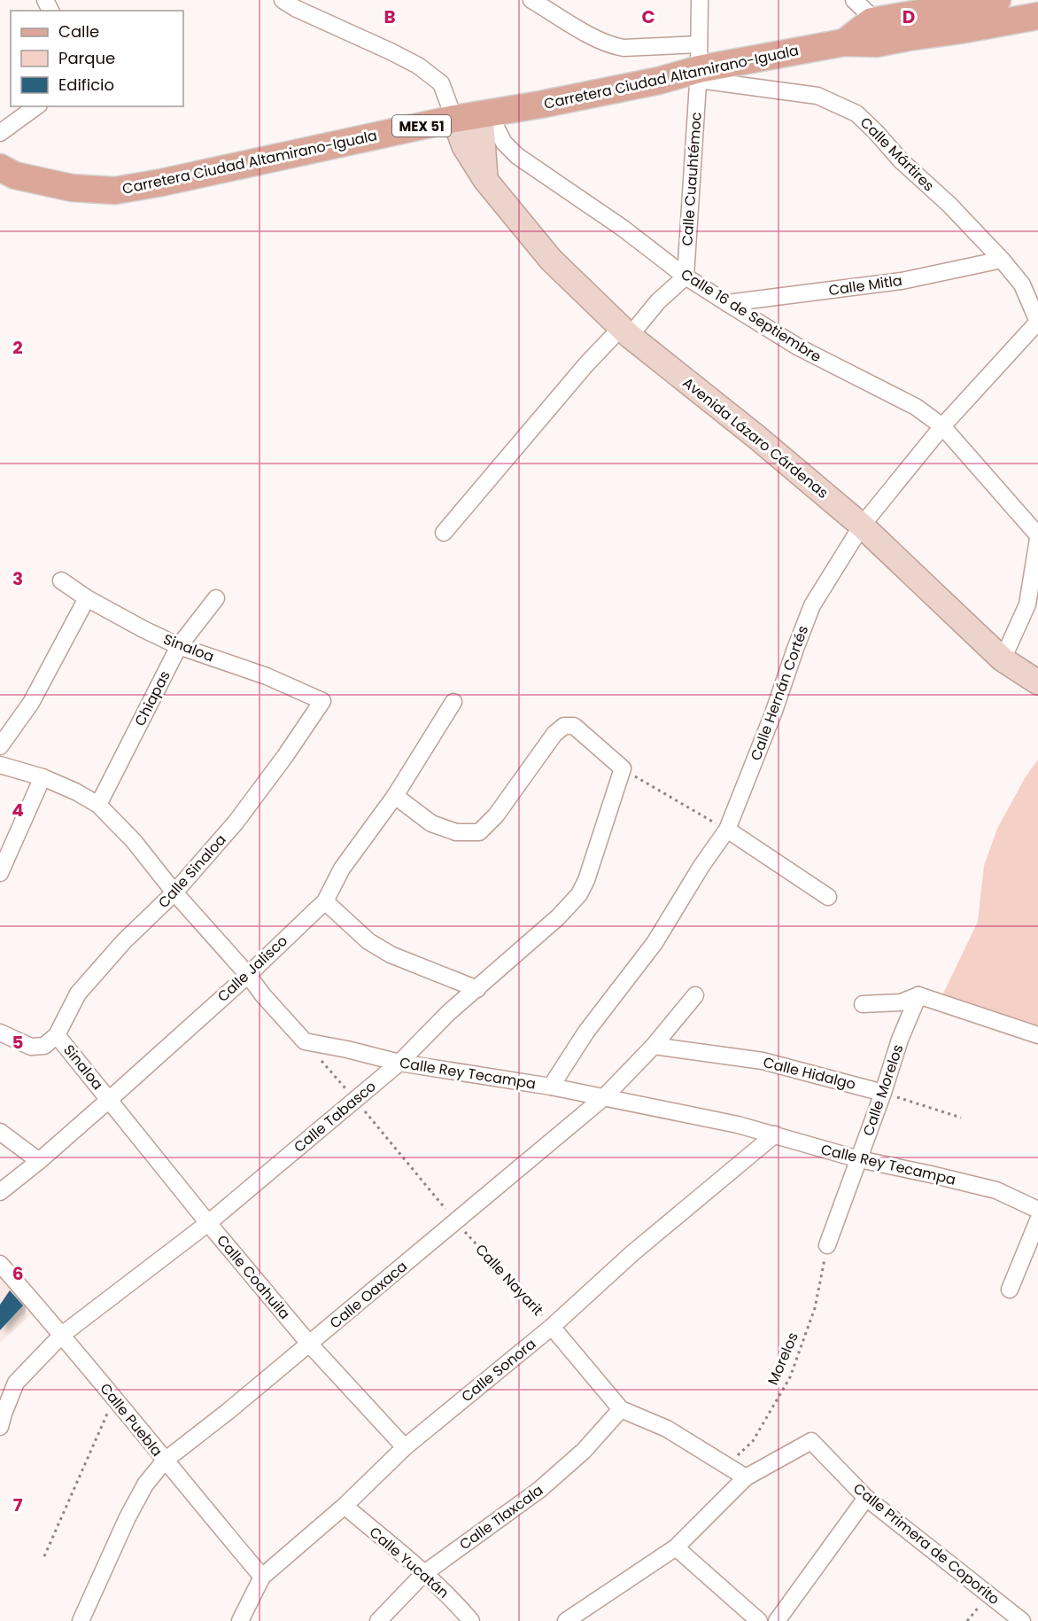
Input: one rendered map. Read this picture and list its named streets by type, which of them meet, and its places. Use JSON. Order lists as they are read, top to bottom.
{
  "streets": {
    "main road": ["Carretera Ciudad Altamirano-Iguala", "MEX 51", "Avenida Lázaro Cárdenas"],
    "street": [
      "Calle Mártires",
      "Calle Cuauhtémoc",
      "Calle Mitla",
      "Calle 16 de Septiembre",
      "Sinaloa",
      "Calle Hernán Cortés",
      "Chiapas",
      "Calle Sinaloa",
      "Calle Jalisco",
      "Calle Rey Tecampa",
      "Calle Hidalgo",
      "Calle Morelos",
      "Calle Tabasco",
      "Calle Coahuila",
      "Calle Nayarit",
      "Calle Oaxaca",
      "Calle Sonora",
      "Calle Puebla",
      "Calle Tlaxcala",
      "Calle Primera de Coporito",
      "Calle Yucatán"
    ],
    "path": ["Morelos"]
  },
  "crossings": [
    ["Carretera Ciudad Altamirano-Iguala", "Calle Mártires"],
    ["Carretera Ciudad Altamirano-Iguala", "Calle Cuauhtémoc"],
    ["Carretera Ciudad Altamirano-Iguala", "Calle 16 de Septiembre"],
    ["Carretera Ciudad Altamirano-Iguala", "Avenida Lázaro Cárdenas"],
    ["Calle Mártires", "Calle Cuauhtémoc"],
    ["Calle Mártires", "Calle Mitla"],
    ["Calle Mártires", "Calle Hernán Cortés"],
    ["Calle Cuauhtémoc", "Calle 16 de Septiembre"],
    ["Calle Mitla", "Calle 16 de Septiembre"],
    ["Calle 16 de Septiembre", "Calle Hernán Cortés"],
    ["Avenida Lázaro Cárdenas", "Calle Hernán Cortés"],
    ["Sinaloa", "Chiapas"],
    ["Sinaloa", "Calle Sinaloa"],
    ["Sinaloa", "Calle Jalisco"],
    ["Sinaloa", "Calle Coahuila"],
    ["Calle Hernán Cortés", "Calle Rey Tecampa"],
    ["Calle Jalisco", "Calle Coahuila"],
    ["Calle Rey Tecampa", "Calle Morelos"],
    ["Calle Rey Tecampa", "Calle Tabasco"],
    ["Calle Rey Tecampa", "Calle Nayarit"],
    ["Calle Rey Tecampa", "Calle Oaxaca"],
    ["Calle Rey Tecampa", "Calle Sonora"],
    ["Calle Hidalgo", "Calle Morelos"],
    ["Calle Hidalgo", "Calle Oaxaca"],
    ["Calle Morelos", "Morelos"],
    ["Calle Tabasco", "Calle Coahuila"],
    ["Calle Tabasco", "Calle Nayarit"],
    ["Calle Tabasco", "Calle Puebla"],
    ["Calle Coahuila", "Calle Oaxaca"],
    ["Calle Coahuila", "Calle Sonora"],
    ["Calle Nayarit", "Calle Oaxaca"],
    ["Calle Nayarit", "Morelos"],
    ["Calle Nayarit", "Calle Sonora"],
    ["Calle Nayarit", "Calle Tlaxcala"],
    ["Calle Nayarit", "Calle Primera de Coporito"],
    ["Calle Oaxaca", "Calle Puebla"],
    ["Calle Sonora", "Calle Puebla"],
    ["Calle Sonora", "Calle Yucatán"],
    ["Calle Tlaxcala", "Calle Yucatán"]
  ],
  "legend": ["Calle", "Parque", "Edificio"],
  "grid": {
    "columns": ["B", "C", "D"],
    "rows": [
      "2",
      "3",
      "4",
      "5",
      "6",
      "7"
    ]
  }
}
